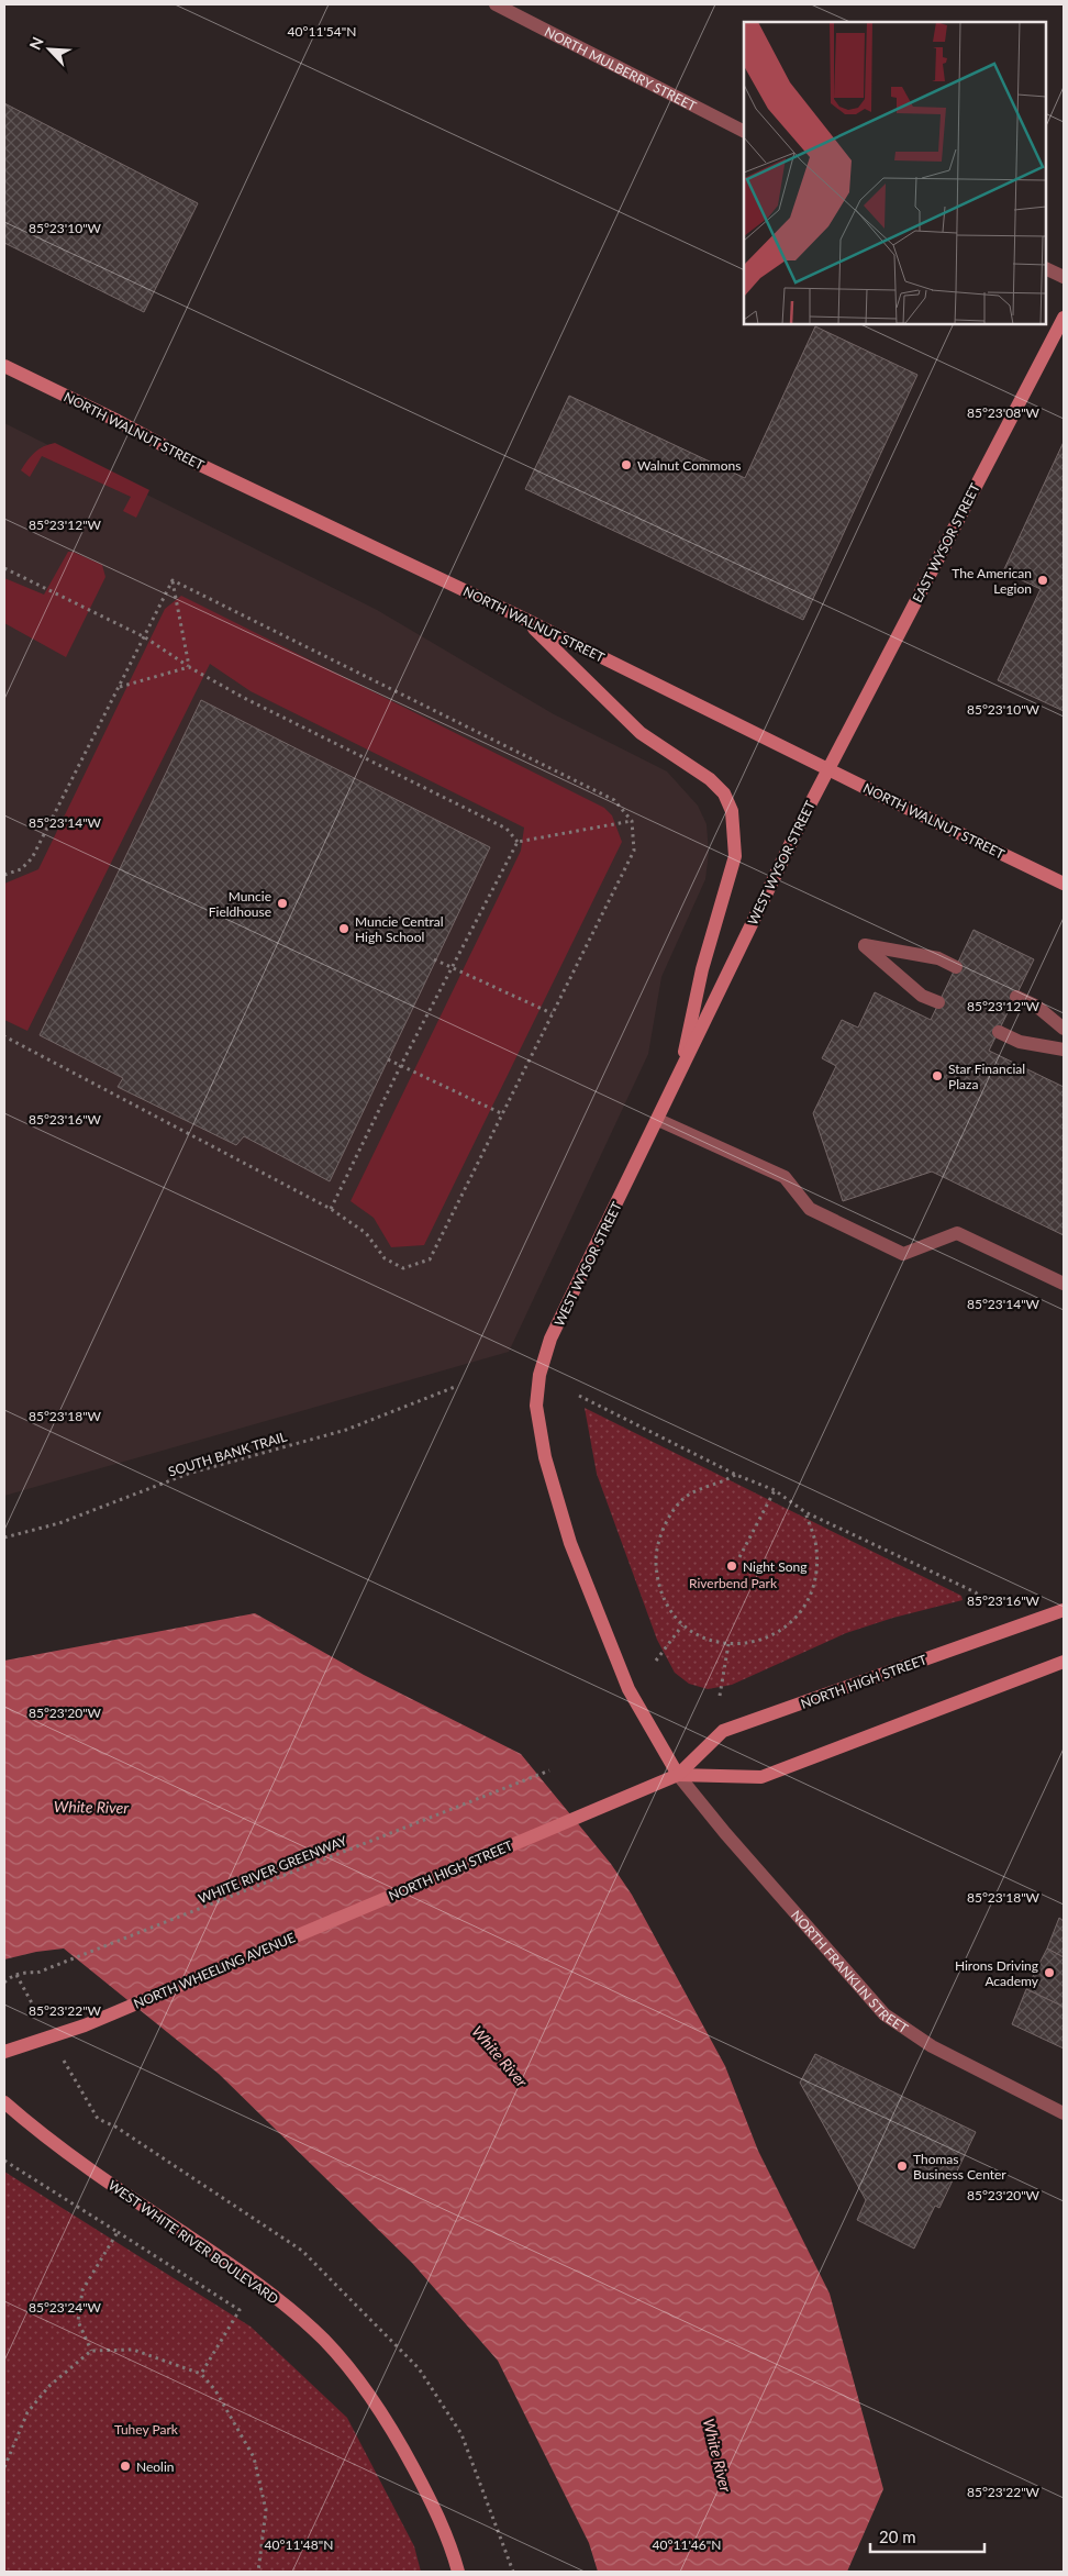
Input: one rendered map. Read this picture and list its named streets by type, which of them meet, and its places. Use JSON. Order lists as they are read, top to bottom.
{
  "streets": {
    "main road": [
      "NORTH WALNUT STREET",
      "EAST WYSOR STREET",
      "WEST WYSOR STREET",
      "NORTH HIGH STREET",
      "NORTH WHEELING AVENUE",
      "WEST WHITE RIVER BOULEVARD"
    ],
    "street": ["NORTH MULBERRY STREET", "NORTH FRANKLIN STREET"],
    "path": ["SOUTH BANK TRAIL", "WHITE RIVER GREENWAY"]
  },
  "crossings": [
    ["NORTH WALNUT STREET", "EAST WYSOR STREET"],
    ["NORTH WALNUT STREET", "WEST WYSOR STREET"],
    ["EAST WYSOR STREET", "WEST WYSOR STREET"],
    ["WEST WYSOR STREET", "NORTH HIGH STREET"],
    ["WEST WYSOR STREET", "NORTH FRANKLIN STREET"],
    ["NORTH HIGH STREET", "NORTH FRANKLIN STREET"],
    ["NORTH HIGH STREET", "NORTH WHEELING AVENUE"]
  ],
  "water": ["White River"],
  "parks": ["Riverbend Park", "Tuhey Park"],
  "places": [
    "Walnut Commons",
    "The American Legion",
    "Muncie Fieldhouse",
    "Muncie Central High School",
    "Star Financial Plaza",
    "Night Song",
    "Hirons Driving Academy",
    "Thomas Business Center",
    "Neolin"
  ],
  "scale_bar": "20 m",
  "north": "top left",
  "coordinates": [
    "40°11'54\"N",
    "85°23'10\"W",
    "85°23'08\"W",
    "85°23'12\"W",
    "85°23'14\"W",
    "85°23'16\"W",
    "85°23'18\"W",
    "85°23'20\"W",
    "85°23'22\"W",
    "85°23'24\"W",
    "40°11'48\"N",
    "40°11'46\"N"
  ]
}
